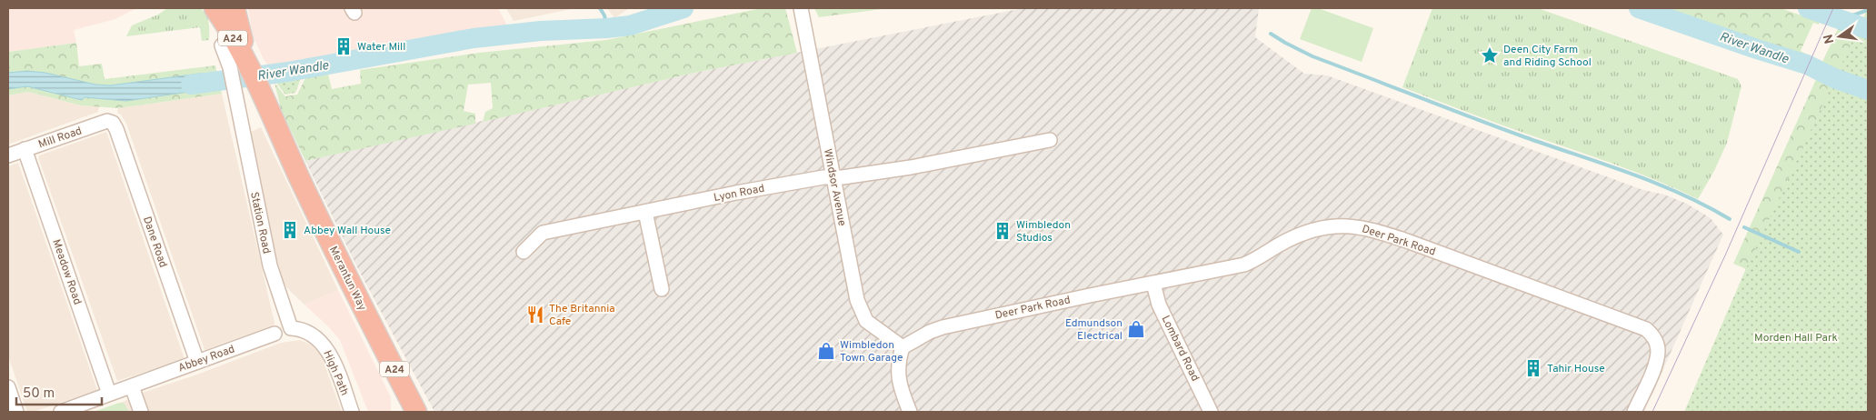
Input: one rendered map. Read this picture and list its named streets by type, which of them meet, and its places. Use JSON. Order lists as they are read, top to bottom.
{
  "streets": {
    "highway": ["A24", "Merantun Way"],
    "street": [
      "Mill Road",
      "Windsor Avenue",
      "Lyon Road",
      "Station Road",
      "Deer Park Road",
      "Dane Road",
      "Meadow Road",
      "Lombard Road",
      "Abbey Road",
      "High Path"
    ]
  },
  "crossings": [
    ["Mill Road", "Dane Road"],
    ["Mill Road", "Meadow Road"],
    ["Windsor Avenue", "Lyon Road"],
    ["Windsor Avenue", "Deer Park Road"],
    ["Station Road", "High Path"],
    ["Deer Park Road", "Lombard Road"],
    ["Dane Road", "Abbey Road"],
    ["Meadow Road", "Abbey Road"]
  ],
  "water": ["River Wandle"],
  "parks": ["Morden Hall Park"],
  "places": {
    "building": [
      "Water Mill",
      "Abbey Wall House",
      "Wimbledon Studios",
      "Tahir House"
    ],
    "place": ["Deen City Farm and Riding School"],
    "restaurant": ["The Britannia Cafe"],
    "shop": ["Edmundson Electrical", "Wimbledon Town Garage"]
  },
  "scale_bar": "50 m",
  "north": "left"
}
